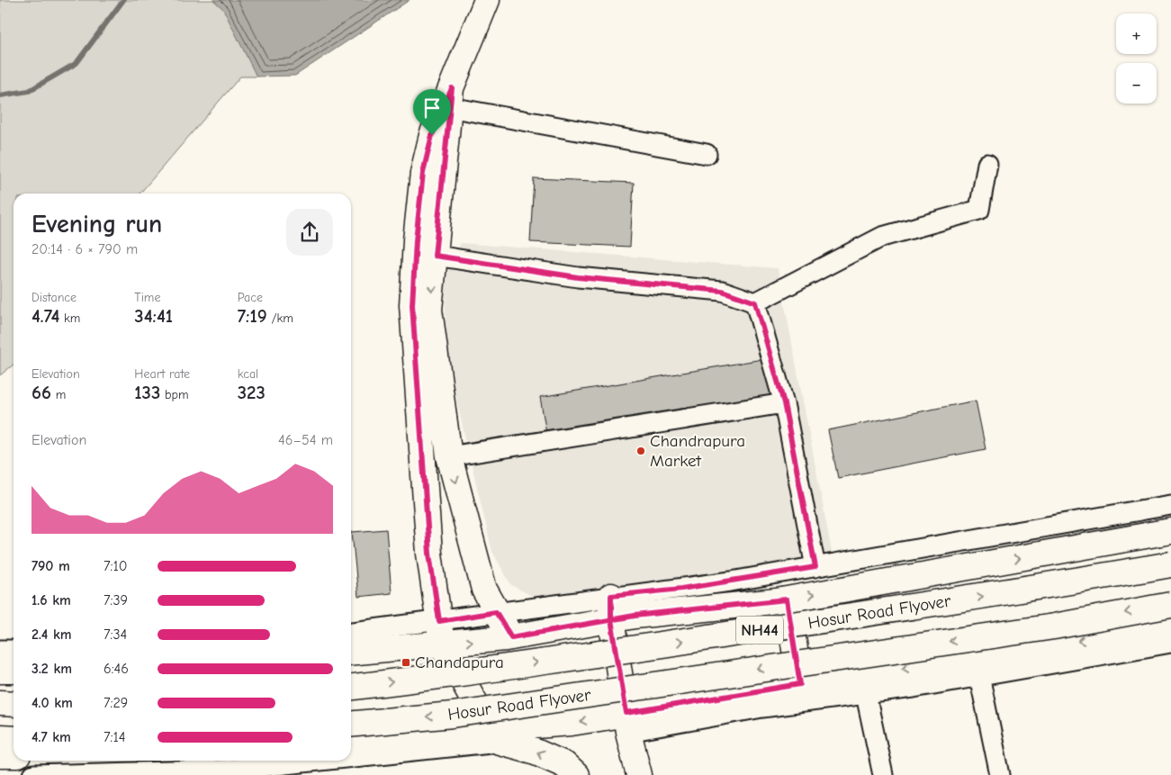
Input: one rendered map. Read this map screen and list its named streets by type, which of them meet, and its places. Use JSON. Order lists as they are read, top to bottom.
{
  "streets": {
    "main road": ["Hosur Road Flyover", "NH44"]
  },
  "places": {
    "other": ["Chandrapura Market"],
    "transit": ["Chandapura"]
  },
  "page": {
    "map_buttons": ["+", "−"],
    "heading": ["Evening run", "20:14 · 6 × 790 m"],
    "stats": [
      ["Distance", "4.74 km"],
      ["Time", "34:41"],
      ["Pace", "7:19 /km"],
      ["Elevation", "66 m"],
      ["Heart rate", "133 bpm"],
      ["kcal", "323"]
    ],
    "chart": ["Elevation", "46–54 m"],
    "list": [
      {
        "name": "790 m",
        "note": "7:10"
      },
      {
        "name": "1.6 km",
        "note": "7:39"
      },
      {
        "name": "2.4 km",
        "note": "7:34"
      },
      {
        "name": "3.2 km",
        "note": "6:46"
      },
      {
        "name": "4.0 km",
        "note": "7:29"
      },
      {
        "name": "4.7 km",
        "note": "7:14"
      }
    ]
  }
}
